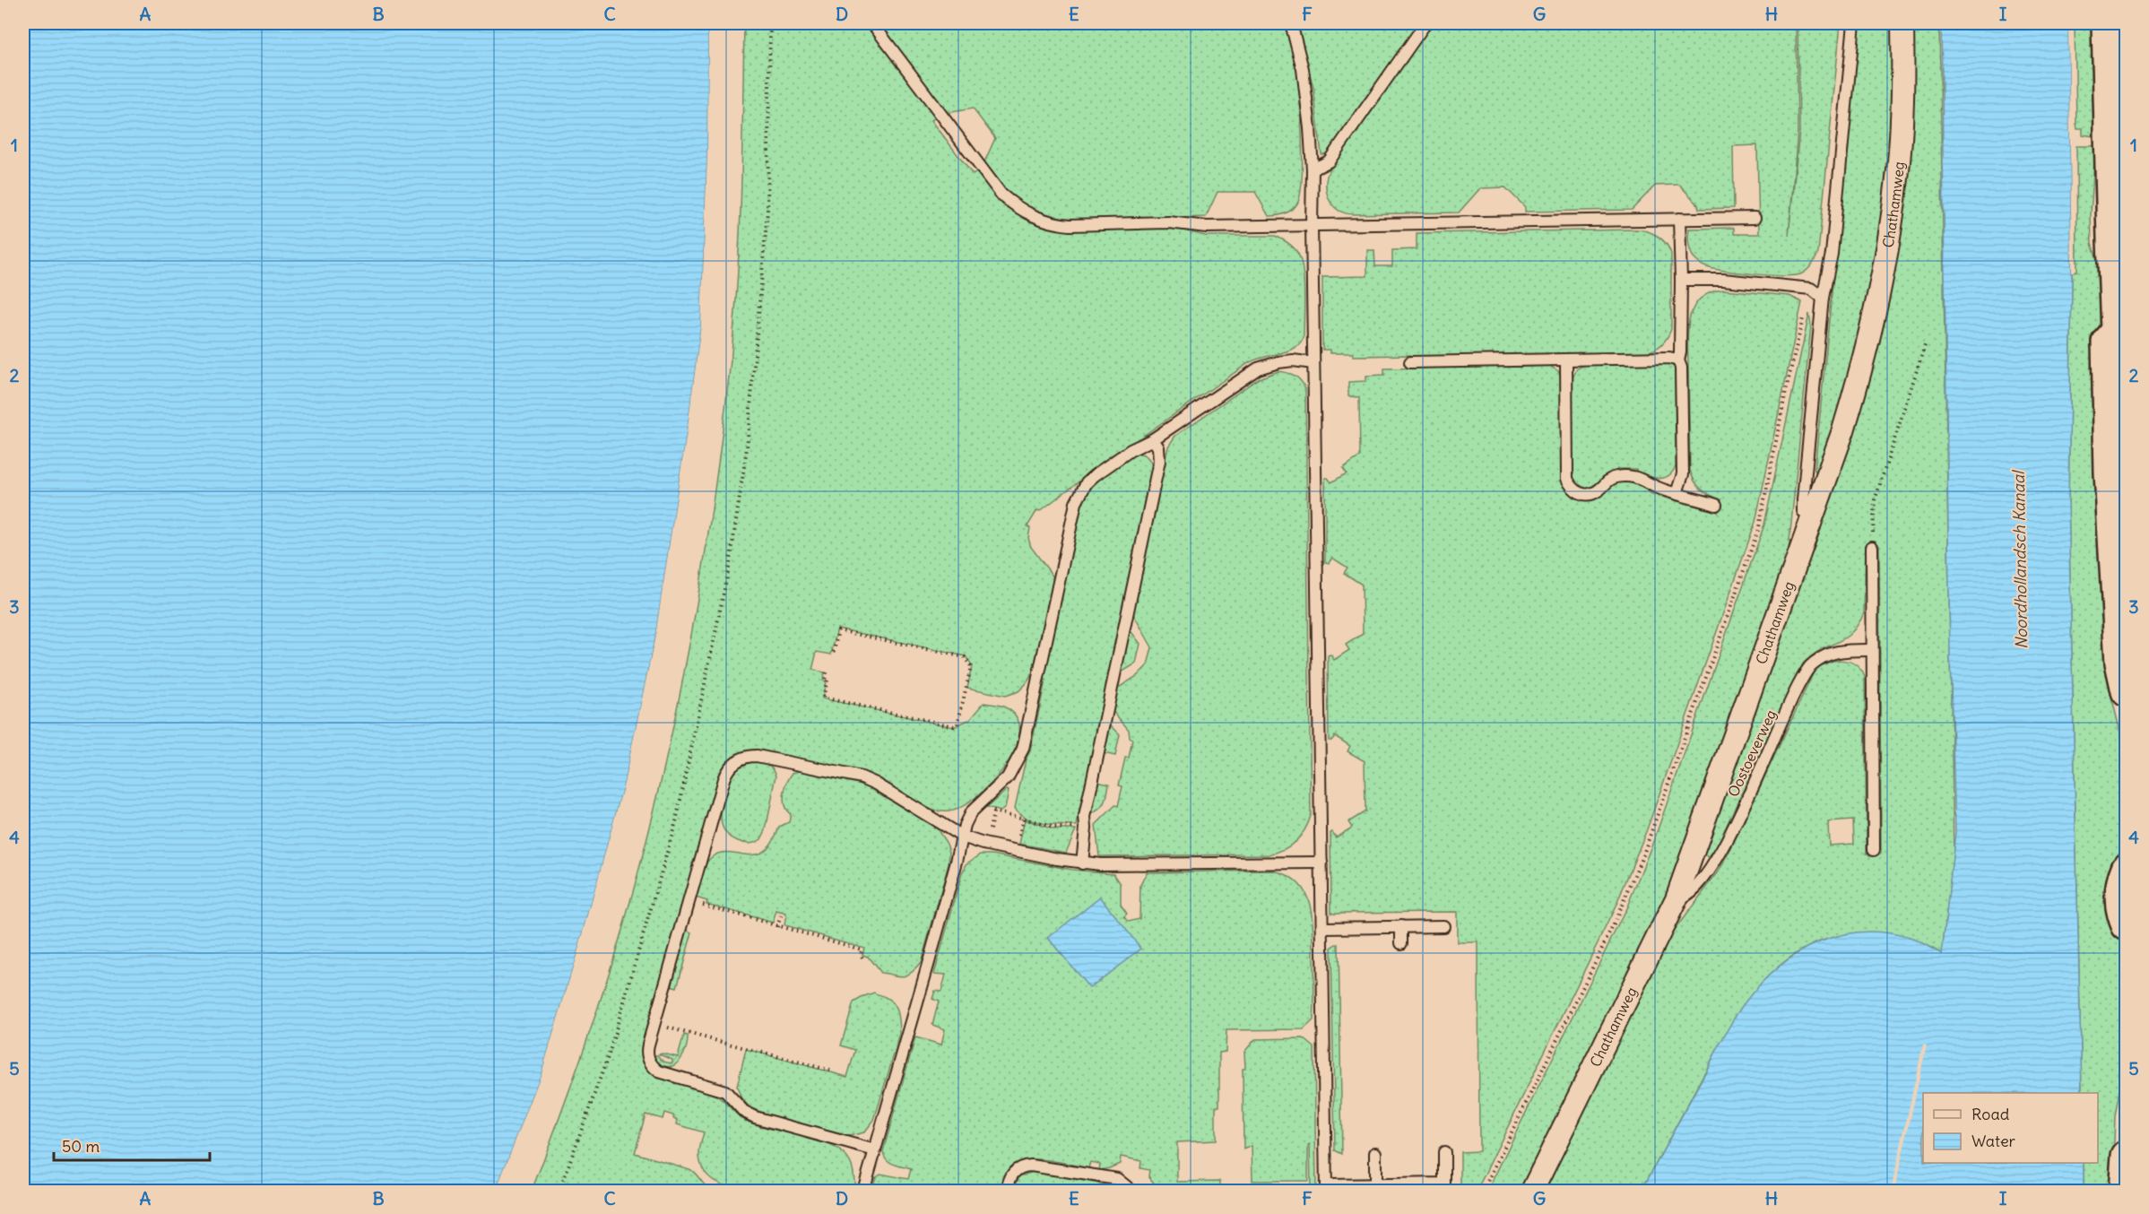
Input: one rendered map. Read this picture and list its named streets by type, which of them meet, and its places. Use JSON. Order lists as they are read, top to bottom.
{
  "streets": {
    "street": ["Chathamweg"],
    "lane": ["Oostoeverweg"]
  },
  "crossings": [
    ["Chathamweg", "Oostoeverweg"]
  ],
  "water": ["Noordhollandsch Kanaal"],
  "legend": ["Road", "Water"],
  "scale_bar": "50 m",
  "grid": {
    "columns": [
      "A",
      "B",
      "C",
      "D",
      "E",
      "F",
      "G",
      "H",
      "I"
    ],
    "rows": [
      "1",
      "2",
      "3",
      "4",
      "5"
    ]
  }
}
